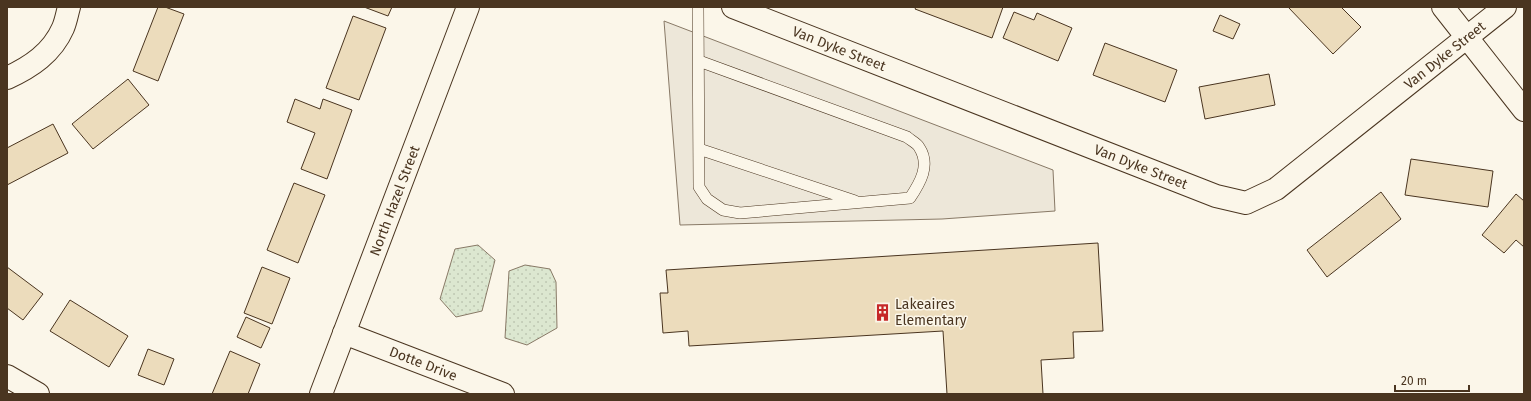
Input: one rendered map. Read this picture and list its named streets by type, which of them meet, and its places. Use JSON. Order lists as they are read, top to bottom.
{
  "streets": {
    "street": ["Van Dyke Street", "North Hazel Street", "Dotte Drive"]
  },
  "crossings": [
    ["North Hazel Street", "Dotte Drive"]
  ],
  "places": {
    "building": ["Lakeaires Elementary"]
  },
  "scale_bar": "20 m"
}
